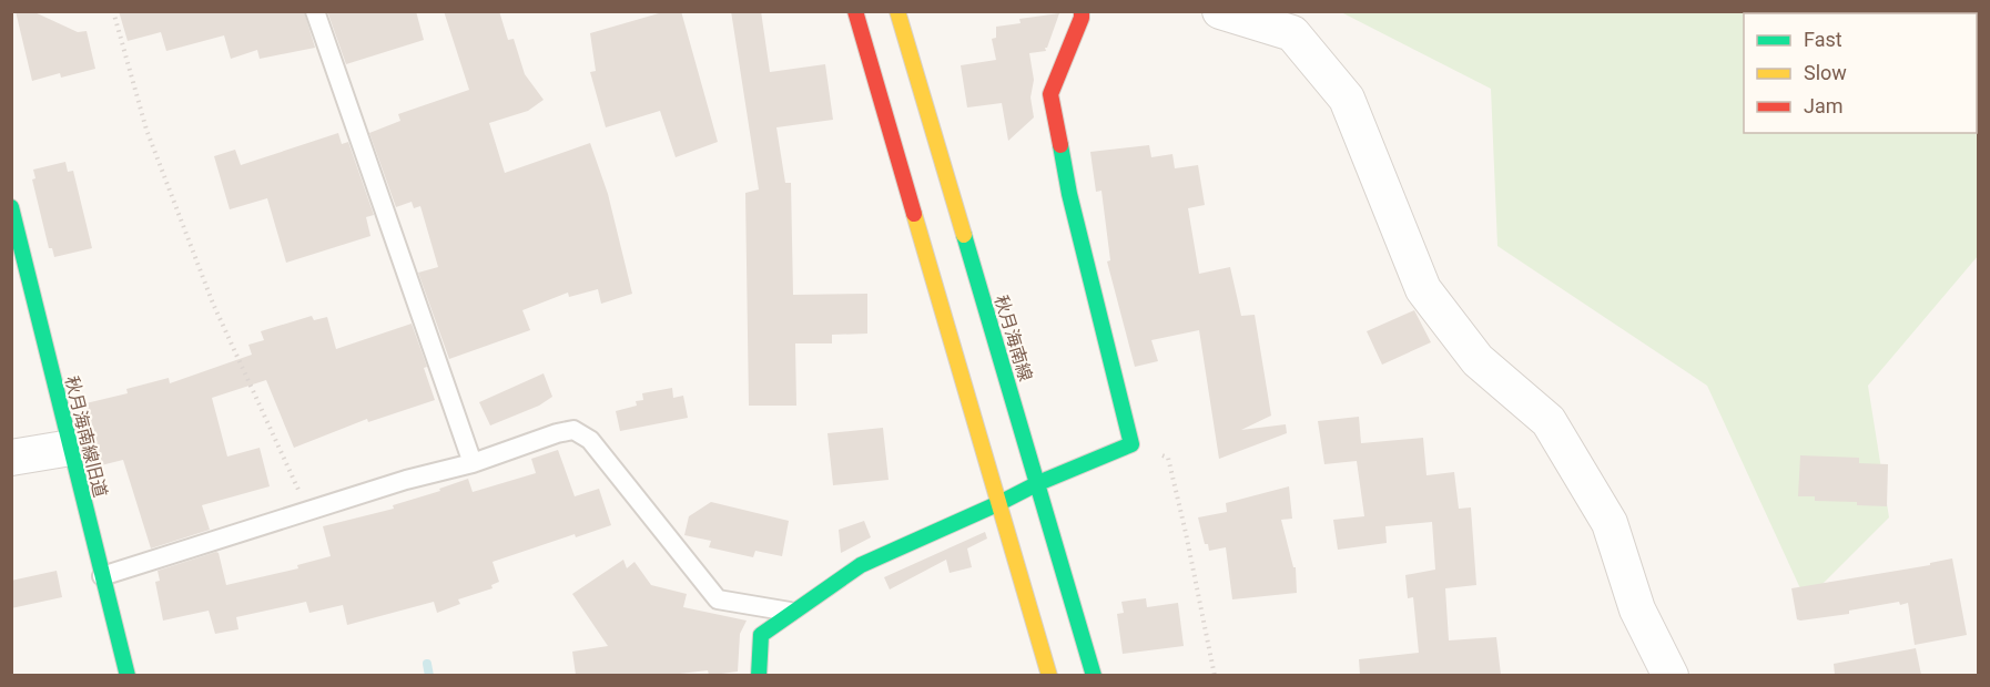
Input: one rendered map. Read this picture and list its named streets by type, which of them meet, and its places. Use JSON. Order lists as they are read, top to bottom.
{
  "streets": {
    "street": ["秋月海南線", "秋月海南線旧道"]
  },
  "legend": ["Fast", "Slow", "Jam"]
}
